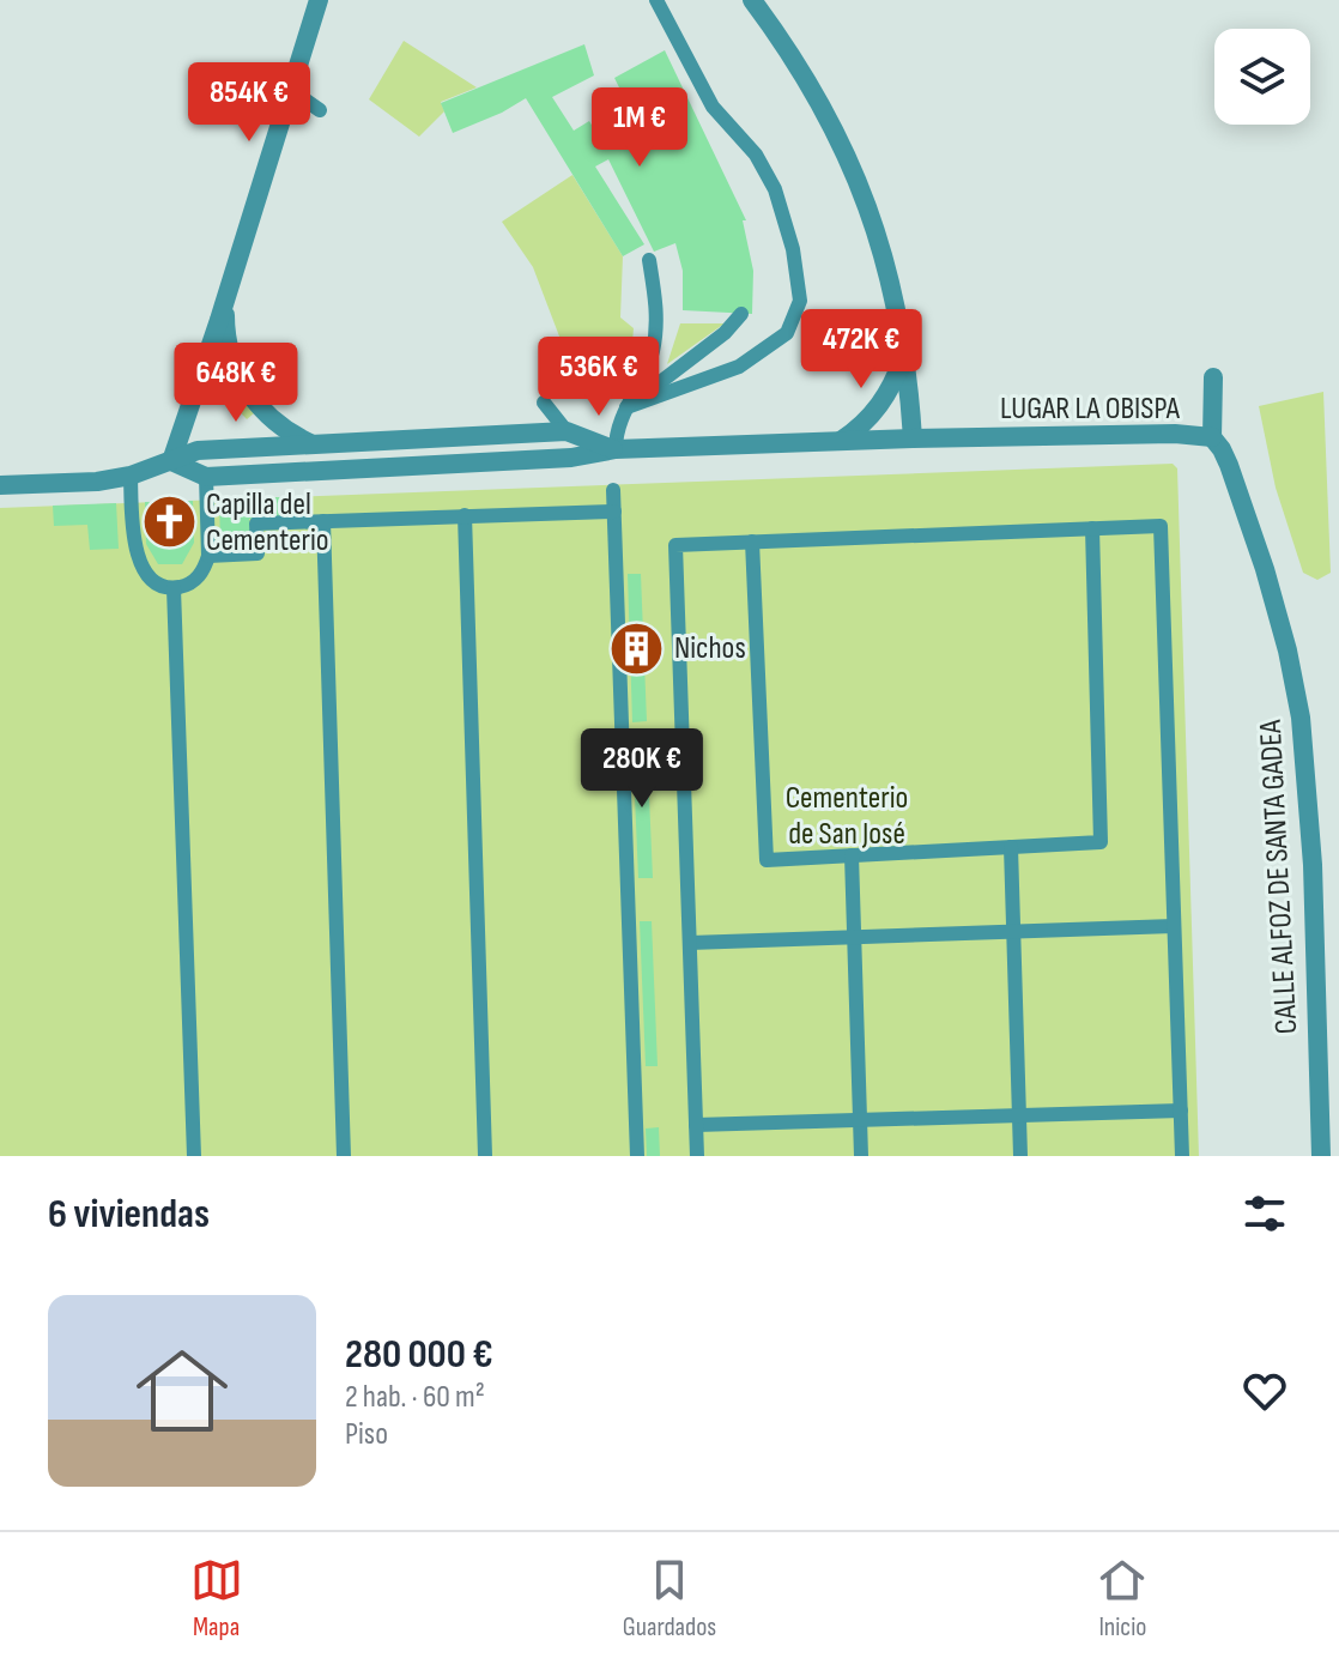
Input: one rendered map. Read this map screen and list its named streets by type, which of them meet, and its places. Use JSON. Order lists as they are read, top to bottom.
{
  "streets": {
    "street": ["LUGAR LA OBISPA", "CALLE ALFOZ DE SANTA GADEA"]
  },
  "crossings": [
    ["LUGAR LA OBISPA", "CALLE ALFOZ DE SANTA GADEA"]
  ],
  "parks": ["Cementerio de San José"],
  "places": {
    "church": ["Capilla del Cementerio"],
    "building": ["Nichos"]
  },
  "page": {
    "price": [
      "854K €",
      "1M €",
      "472K €",
      "536K €",
      "648K €",
      "280K €"
    ],
    "heading": "6 viviendas",
    "list": [
      {
        "name": "280 000 €",
        "note": "2 hab. · 60 m² · Piso"
      }
    ],
    "tabs": ["Mapa", "Guardados", "Inicio"]
  }
}
